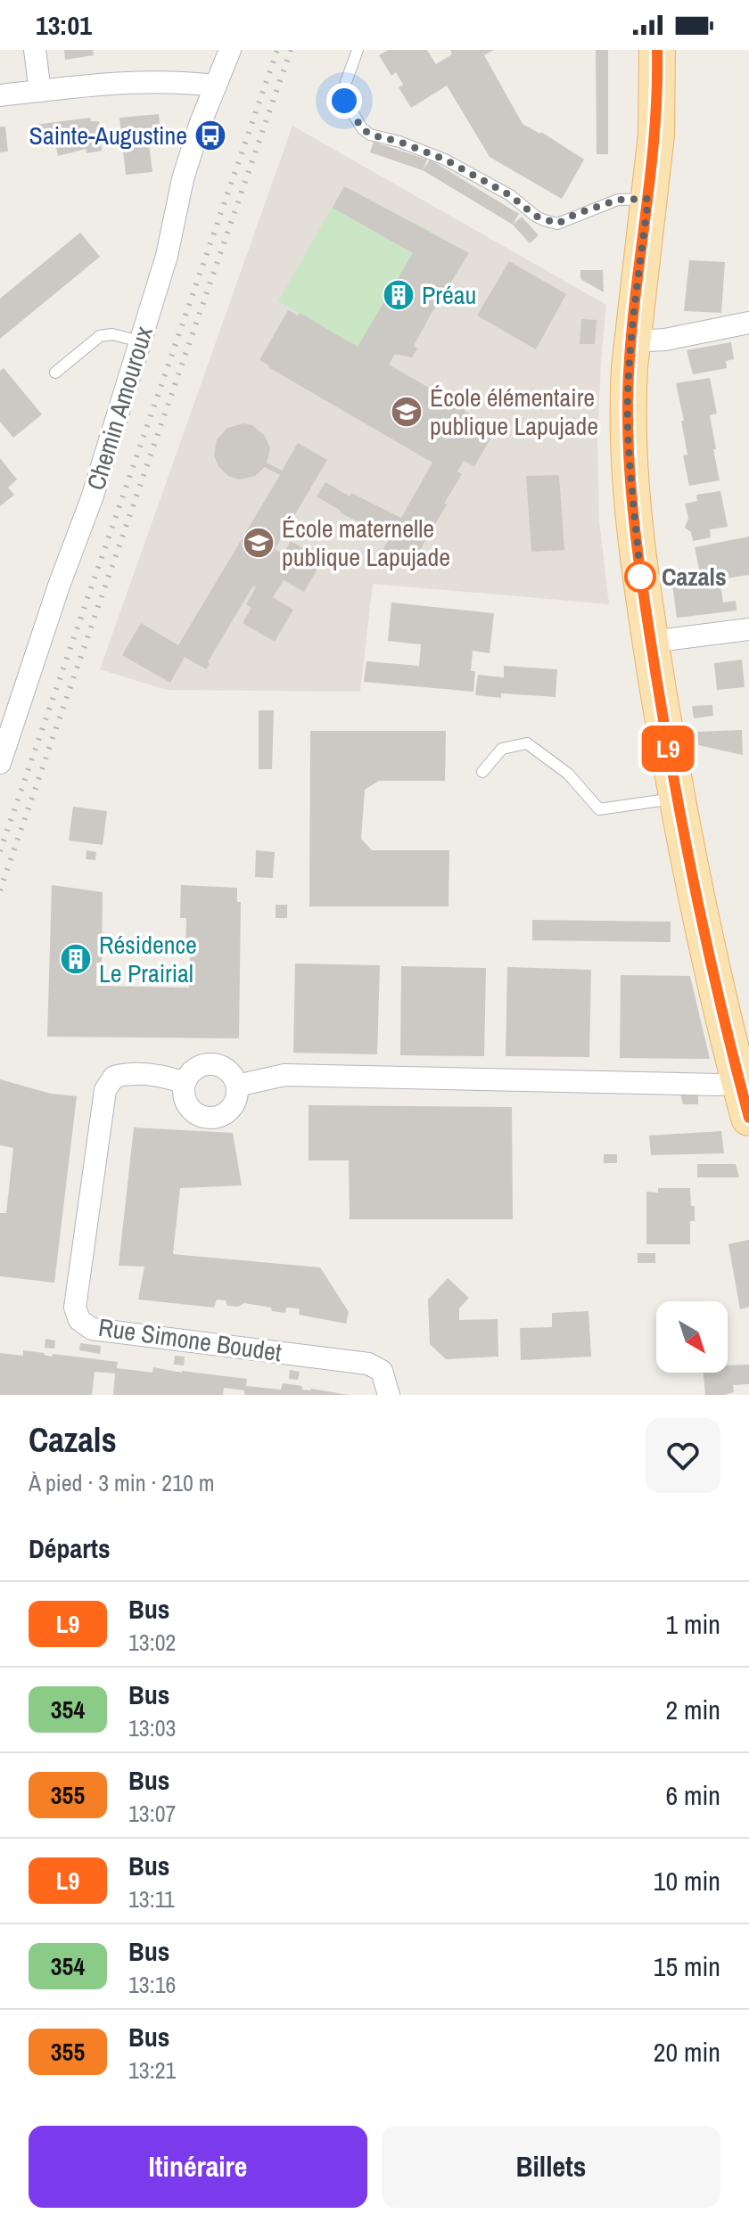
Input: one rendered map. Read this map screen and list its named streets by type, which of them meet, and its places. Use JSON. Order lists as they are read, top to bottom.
{
  "streets": {
    "street": ["Chemin Amouroux", "Rue Simone Boudet"]
  },
  "places": {
    "bus stop": ["Sainte-Augustine"],
    "building": ["Préau", "Résidence Le Prairial"],
    "school or university": ["École élémentaire publique Lapujade", "École maternelle publique Lapujade"],
    "other": ["Cazals"]
  },
  "lines": ["bus line L9"],
  "north": "bottom right",
  "page": {
    "status": "13:01",
    "on_map": "L9",
    "heading": [
      ["Cazals", "À pied · 3 min · 210 m"],
      "Départs"
    ],
    "list": [
      {
        "mark": "L9",
        "name": "Bus",
        "note": "13:02",
        "value": "1 min"
      },
      {
        "mark": "354",
        "name": "Bus",
        "note": "13:03",
        "value": "2 min"
      },
      {
        "mark": "355",
        "name": "Bus",
        "note": "13:07",
        "value": "6 min"
      },
      {
        "mark": "L9",
        "name": "Bus",
        "note": "13:11",
        "value": "10 min"
      },
      {
        "mark": "354",
        "name": "Bus",
        "note": "13:16",
        "value": "15 min"
      },
      {
        "mark": "355",
        "name": "Bus",
        "note": "13:21",
        "value": "20 min"
      }
    ],
    "buttons": ["Itinéraire", "Billets"]
  }
}
